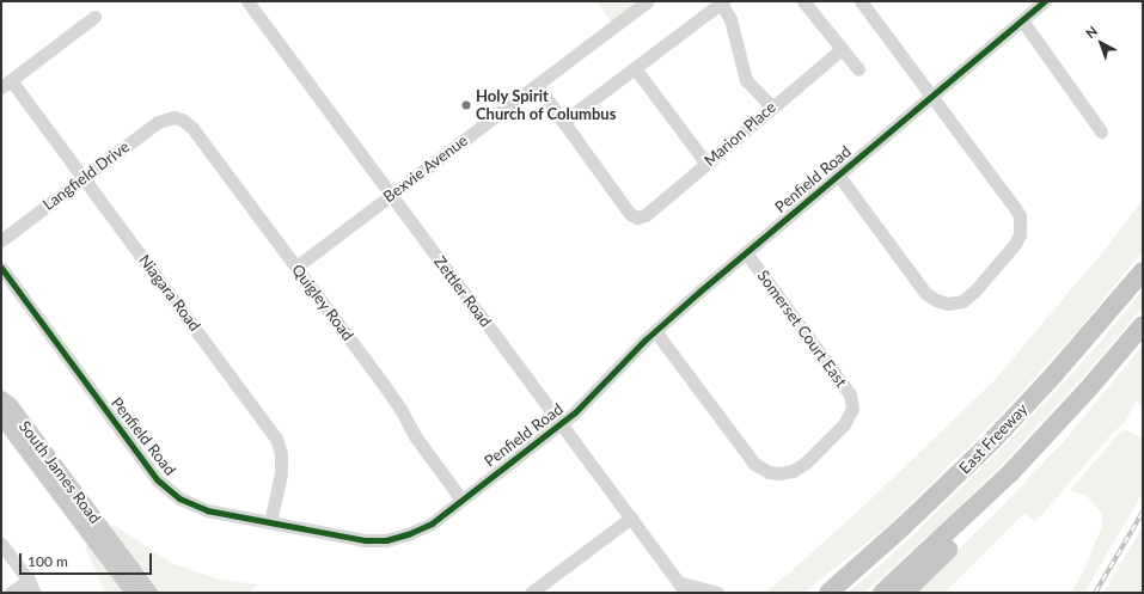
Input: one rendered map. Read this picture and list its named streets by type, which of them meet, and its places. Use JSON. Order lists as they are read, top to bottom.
{
  "streets": {
    "highway": ["East Freeway"],
    "main road": ["South James Road"],
    "street": [
      "Marion Place",
      "Bexvie Avenue",
      "Langfield Drive",
      "Penfield Road",
      "Zettler Road",
      "Niagara Road",
      "Quigley Road",
      "Somerset Court East"
    ]
  },
  "crossings": [
    ["Bexvie Avenue", "Zettler Road"],
    ["Bexvie Avenue", "Quigley Road"],
    ["Langfield Drive", "Niagara Road"],
    ["Langfield Drive", "Quigley Road"],
    ["Penfield Road", "Zettler Road"],
    ["Penfield Road", "Niagara Road"],
    ["Penfield Road", "Quigley Road"],
    ["Penfield Road", "Somerset Court East"]
  ],
  "places": ["Holy Spirit Church of Columbus"],
  "scale_bar": "100 m",
  "north": "top left"
}
